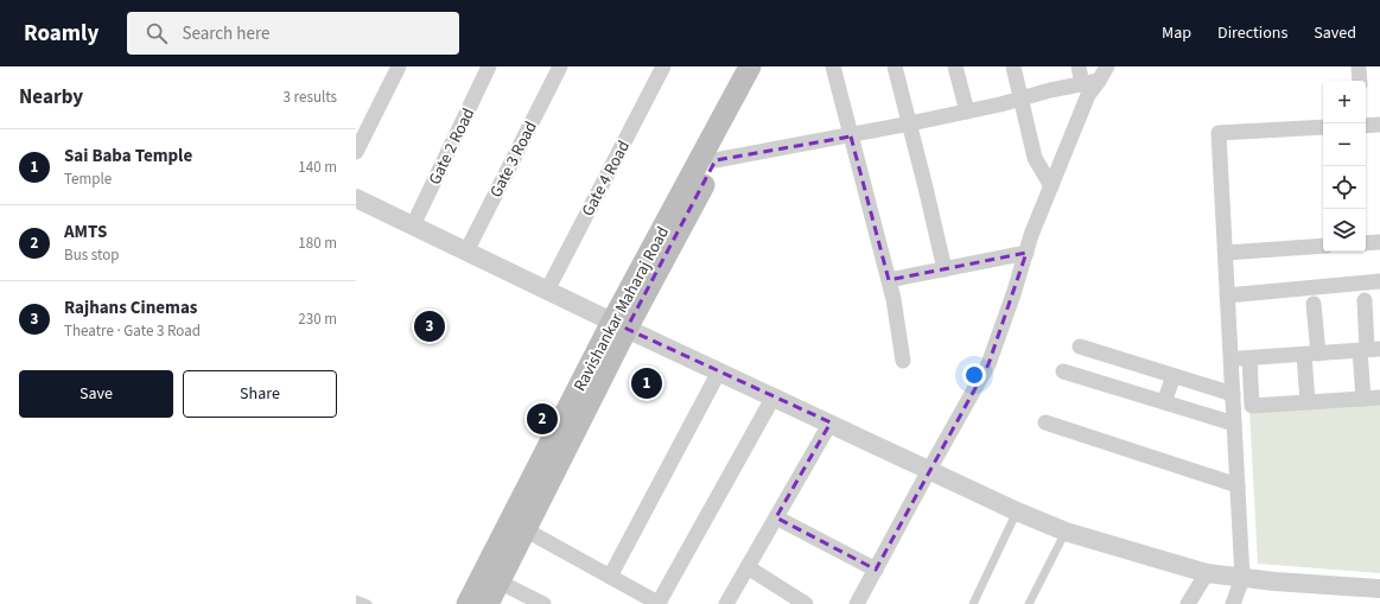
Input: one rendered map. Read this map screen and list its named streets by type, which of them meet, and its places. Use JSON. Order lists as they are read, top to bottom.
{
  "streets": {
    "main road": ["Ravishankar Maharaj Road"],
    "street": ["Gate 2 Road", "Gate 3 Road", "Gate 4 Road"]
  },
  "page": {
    "header": "Roamly",
    "search": "Search here",
    "nav": ["Map", "Directions", "Saved"],
    "heading": ["Nearby", "3 results"],
    "map_buttons": ["+", "−"],
    "list": [
      {
        "mark": "1",
        "name": "Sai Baba Temple",
        "note": "Temple",
        "value": "140 m"
      },
      {
        "mark": "2",
        "name": "AMTS",
        "note": "Bus stop",
        "value": "180 m"
      },
      {
        "mark": "3",
        "name": "Rajhans Cinemas",
        "note": "Theatre · Gate 3 Road",
        "value": "230 m"
      }
    ],
    "pins": ["3", "1", "2"],
    "buttons": ["Save", "Share"]
  }
}
